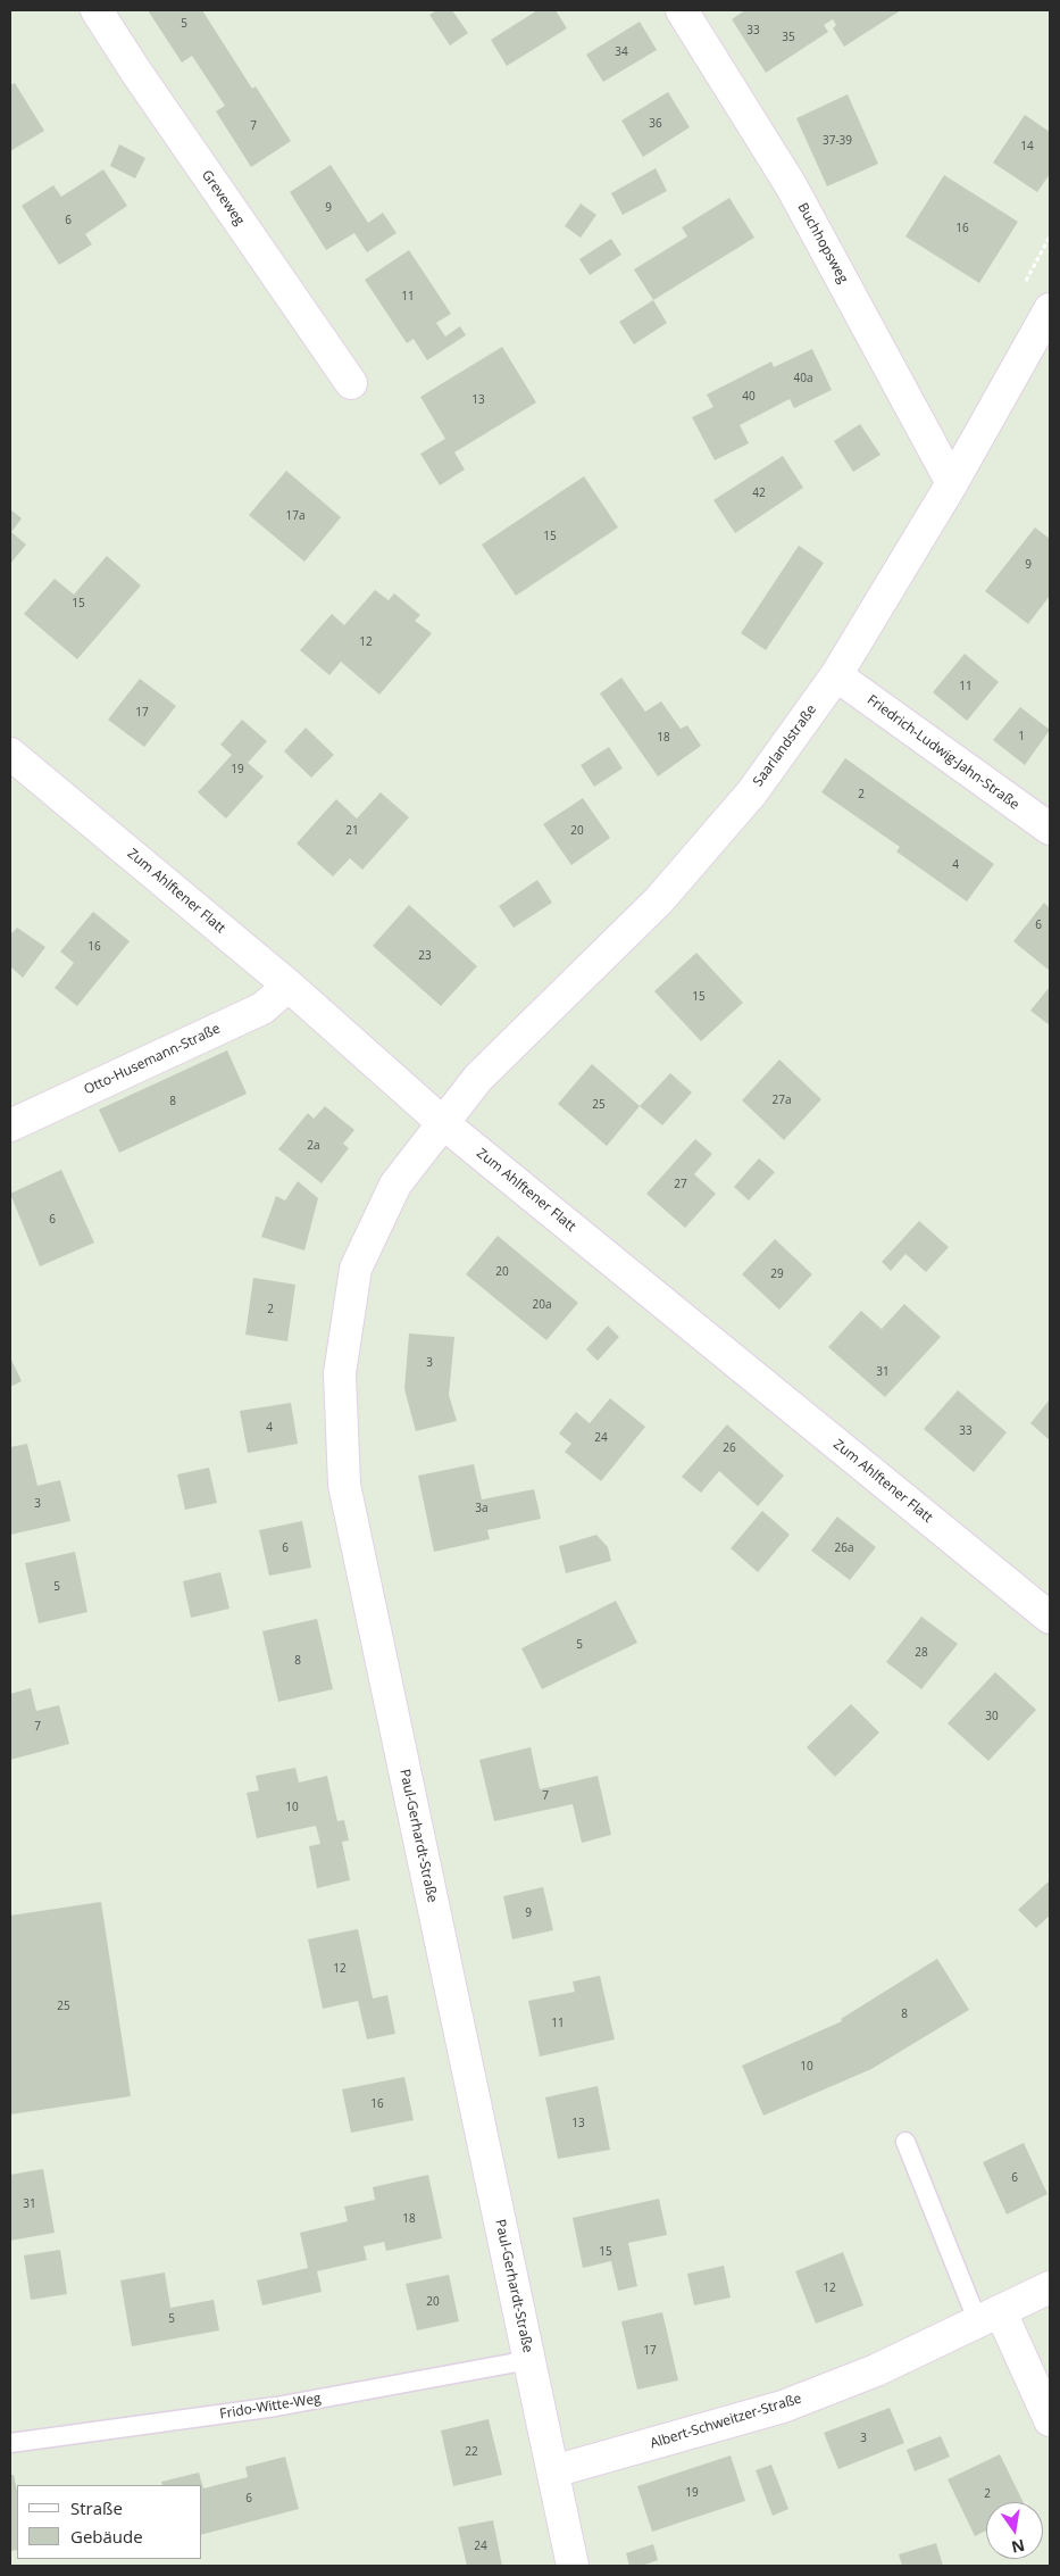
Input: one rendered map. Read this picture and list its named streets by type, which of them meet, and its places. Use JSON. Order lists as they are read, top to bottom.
{
  "streets": {
    "street": [
      "Greveweg",
      "Buchhopsweg",
      "Saarlandstraße",
      "Friedrich-Ludwig-Jahn-Straße",
      "Zum Ahlftener Flatt",
      "Otto-Husemann-Straße",
      "Paul-Gerhardt-Straße",
      "Albert-Schweitzer-Straße"
    ],
    "lane": ["Frido-Witte-Weg"]
  },
  "crossings": [
    ["Buchhopsweg", "Saarlandstraße"],
    ["Saarlandstraße", "Friedrich-Ludwig-Jahn-Straße"],
    ["Saarlandstraße", "Zum Ahlftener Flatt"],
    ["Saarlandstraße", "Paul-Gerhardt-Straße"],
    ["Zum Ahlftener Flatt", "Otto-Husemann-Straße"],
    ["Zum Ahlftener Flatt", "Paul-Gerhardt-Straße"],
    ["Paul-Gerhardt-Straße", "Frido-Witte-Weg"],
    ["Paul-Gerhardt-Straße", "Albert-Schweitzer-Straße"]
  ],
  "house_numbers": [
    "5",
    "33",
    "35",
    "34",
    "36",
    "7",
    "37-39",
    "14",
    "9",
    "6",
    "16",
    "11",
    "40a",
    "40",
    "13",
    "42",
    "17a",
    "15",
    "9",
    "15",
    "12",
    "11",
    "17",
    "1",
    "18",
    "19",
    "2",
    "21",
    "20",
    "4",
    "6",
    "16",
    "23",
    "15",
    "27a",
    "8",
    "25",
    "2a",
    "27",
    "6",
    "20",
    "29",
    "20a",
    "2",
    "3",
    "31",
    "4",
    "33",
    "24",
    "26",
    "3",
    "3a",
    "6",
    "26a",
    "5",
    "5",
    "28",
    "8",
    "30",
    "7",
    "7",
    "10",
    "9",
    "12",
    "25",
    "8",
    "11",
    "10",
    "16",
    "13",
    "6",
    "31",
    "18",
    "15",
    "12",
    "20",
    "5",
    "17",
    "3",
    "22",
    "19",
    "2",
    "6",
    "24"
  ],
  "legend": ["Straße", "Gebäude"],
  "north": "bottom"
}
